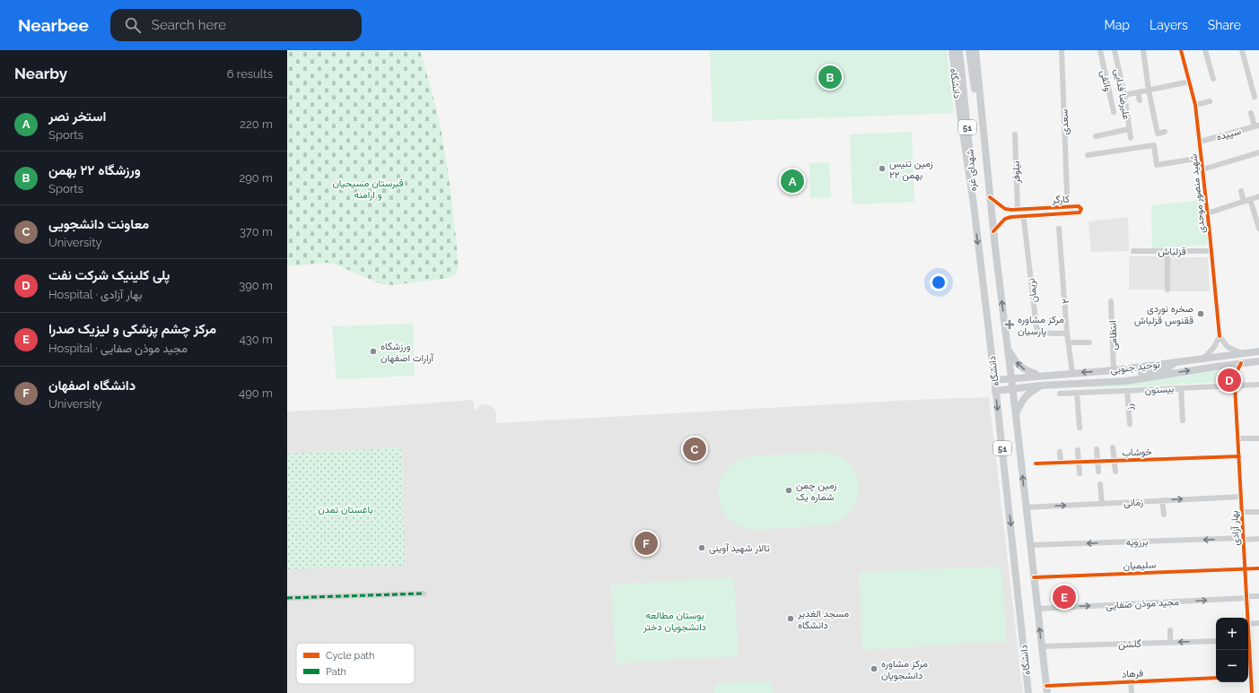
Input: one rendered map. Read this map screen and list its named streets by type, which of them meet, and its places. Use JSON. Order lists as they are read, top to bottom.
{
  "streets": {
    "main road": [
      "دانشگاه",
      "51",
      "شهدای غزه",
      "توحید جنوبی"
    ],
    "street": [
      "واثقی",
      "علیرضا فدایی",
      "سعدی",
      "سپیده",
      "نیلوفر",
      "شهید منصور موحدی",
      "کارگر",
      "قزلباش",
      "نریمان",
      "۲",
      "انتظامی",
      "بیستون",
      "رز",
      "خوشاب",
      "زمانی",
      "بهار آزادی",
      "برزویه",
      "سلیمیان",
      "مجید موذن صفایی",
      "گلشن",
      "فرهاد"
    ]
  },
  "crossings": [
    ["دانشگاه", "51"],
    ["دانشگاه", "شهدای غزه"],
    ["دانشگاه", "کارگر"],
    ["دانشگاه", "توحید جنوبی"],
    ["دانشگاه", "زمانی"],
    ["دانشگاه", "برزویه"],
    ["دانشگاه", "سلیمیان"],
    ["دانشگاه", "مجید موذن صفایی"],
    ["دانشگاه", "گلشن"],
    ["دانشگاه", "فرهاد"],
    ["51", "توحید جنوبی"],
    ["سپیده", "شهید منصور موحدی"],
    ["نیلوفر", "کارگر"],
    ["شهید منصور موحدی", "قزلباش"],
    ["نریمان", "۲"],
    ["۲", "توحید جنوبی"],
    ["انتظامی", "توحید جنوبی"],
    ["توحید جنوبی", "بهار آزادی"],
    ["بیستون", "رز"],
    ["بیستون", "بهار آزادی"],
    ["خوشاب", "بهار آزادی"],
    ["زمانی", "بهار آزادی"],
    ["بهار آزادی", "برزویه"],
    ["بهار آزادی", "سلیمیان"],
    ["بهار آزادی", "مجید موذن صفایی"]
  ],
  "one_way": ["زمانی", "برزویه", "مجید موذن صفایی"],
  "parks": ["قبرستان مسیحیان و ارامنه", "باغستان تمدن", "بوستان مطالعه دانشجویان دختر"],
  "places": {
    "other": [
      "زمین تنیس ۲۲ بهمن",
      "صخره نوردی ققنوس قزلباش",
      "ورزشگاه آرارات اصفهان",
      "زمین چمن شماره یک",
      "تالار شهید آوینی",
      "مسجد الغدیر دانشگاه",
      "مرکز مشاوره دانشجویان"
    ],
    "health": ["مرکز مشاوره پارسیان"]
  },
  "legend": ["Cycle path", "Path"],
  "page": {
    "header": "Nearbee",
    "search": "Search here",
    "nav": ["Map", "Layers", "Share"],
    "heading": ["Nearby", "6 results"],
    "pins": [
      "B",
      "A",
      "D",
      "C",
      "F",
      "E"
    ],
    "list": [
      {
        "mark": "A",
        "name": "استخر نصر",
        "note": "Sports",
        "value": "220 m"
      },
      {
        "mark": "B",
        "name": "ورزشگاه ۲۲ بهمن",
        "note": "Sports",
        "value": "290 m"
      },
      {
        "mark": "C",
        "name": "معاونت دانشجویی",
        "note": "University",
        "value": "370 m"
      },
      {
        "mark": "D",
        "name": "پلی کلینیک شرکت نفت",
        "note": "Hospital · بهار آزادی",
        "value": "390 m"
      },
      {
        "mark": "E",
        "name": "مرکز چشم پزشکی و لیزیک صدرا",
        "note": "Hospital · مجید موذن صفایی",
        "value": "430 m"
      },
      {
        "mark": "F",
        "name": "دانشگاه اصفهان",
        "note": "University",
        "value": "490 m"
      }
    ],
    "map_buttons": ["+", "−"]
  }
}
